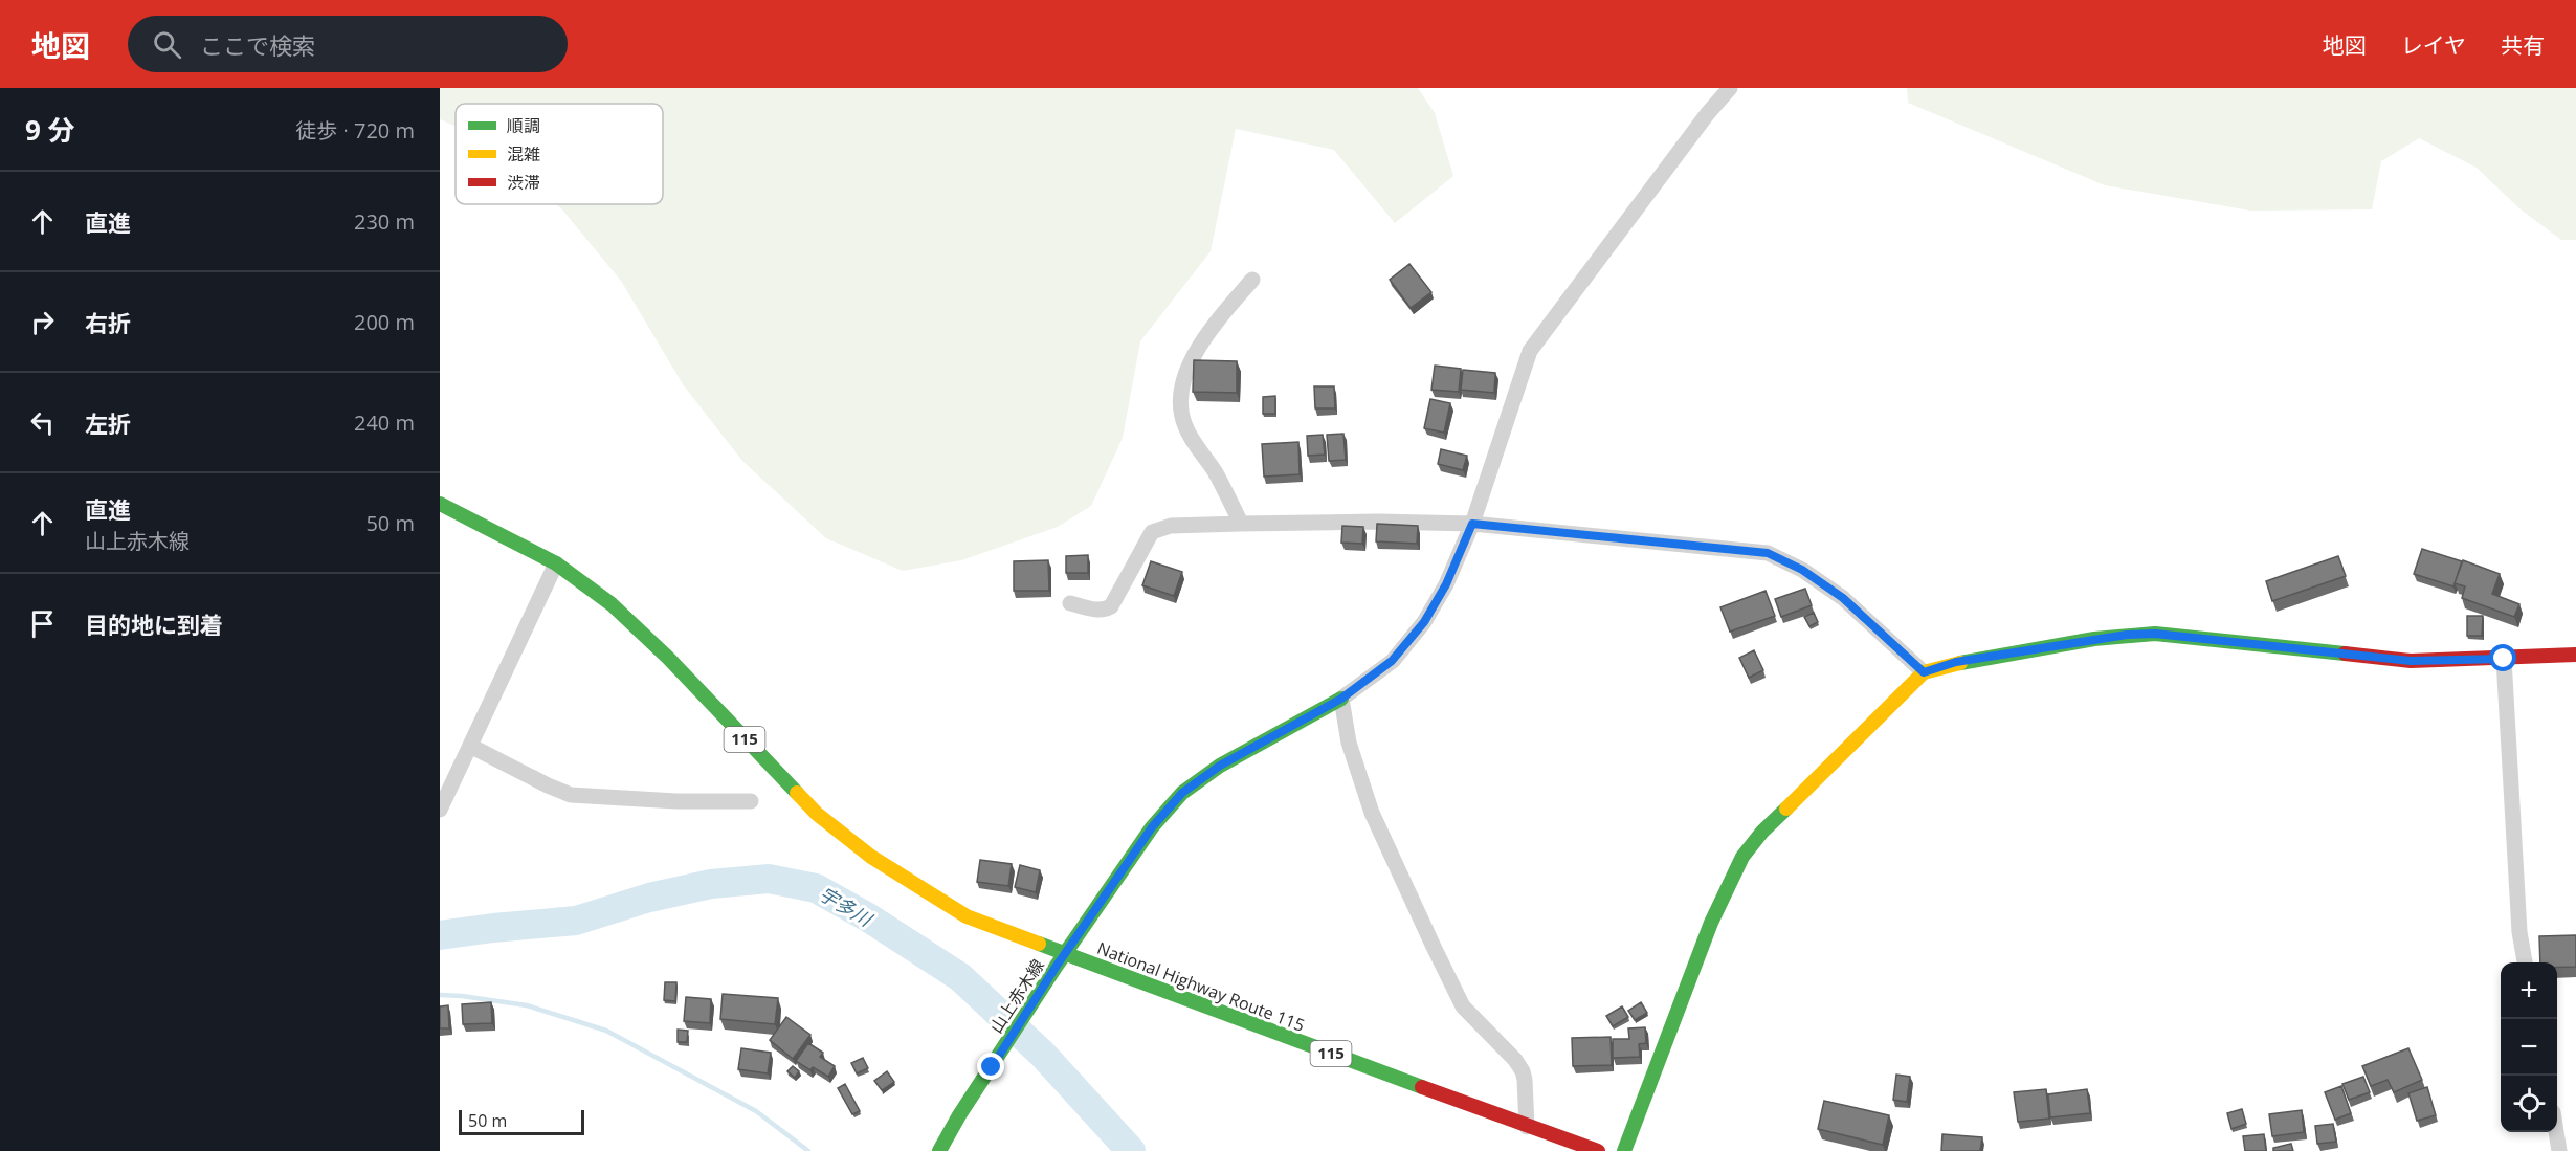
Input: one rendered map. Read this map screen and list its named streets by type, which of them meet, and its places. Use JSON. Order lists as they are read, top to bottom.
{
  "streets": {
    "main road": ["115", "National Highway Route 115", "山上赤木線"]
  },
  "crossings": [
    ["National Highway Route 115", "山上赤木線"]
  ],
  "water": ["宇多川"],
  "legend": ["順調", "混雑", "渋滞"],
  "scale_bar": "50 m",
  "page": {
    "header": "地図",
    "search": "ここで検索",
    "nav": ["地図", "レイヤ", "共有"],
    "heading": ["9 分", "徒歩 · 720 m"],
    "list": [
      ["直進", "230 m"],
      ["右折", "200 m"],
      ["左折", "240 m"],
      ["直進", "山上赤木線", "50 m"],
      "目的地に到着"
    ],
    "map_buttons": ["+", "−"],
    "scale": "50 m"
  }
}
